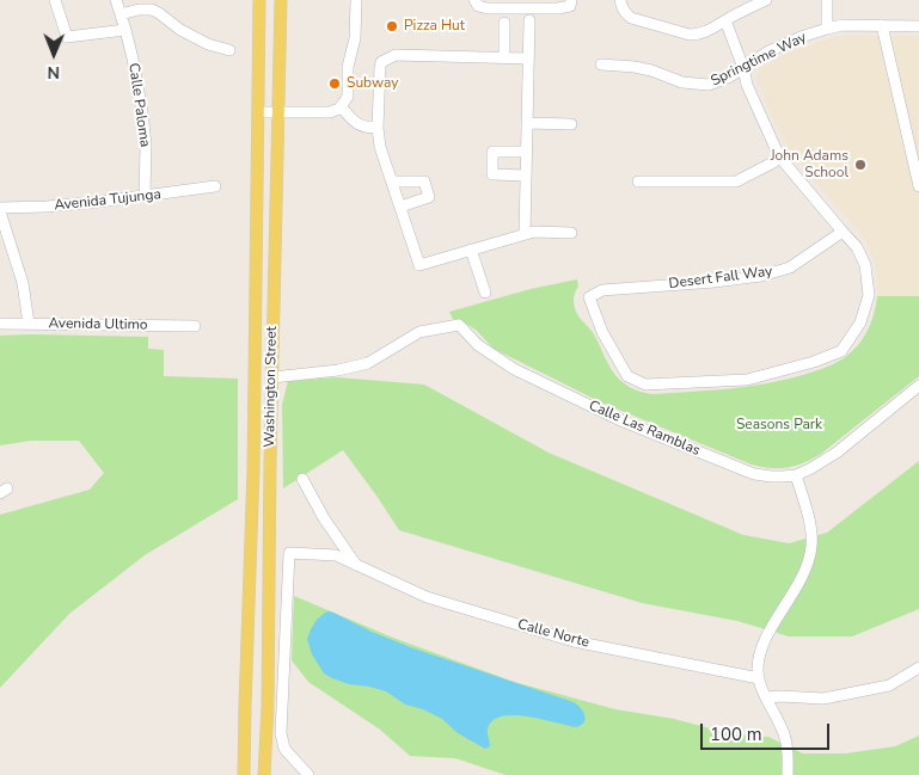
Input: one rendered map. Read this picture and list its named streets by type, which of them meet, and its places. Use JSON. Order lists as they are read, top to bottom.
{
  "streets": {
    "main road": ["Washington Street"],
    "street": [
      "Springtime Way",
      "Calle Paloma",
      "Avenida Tujunga",
      "Desert Fall Way",
      "Avenida Ultimo",
      "Calle Las Ramblas",
      "Calle Norte"
    ]
  },
  "crossings": [
    ["Calle Paloma", "Avenida Tujunga"],
    ["Washington Street", "Calle Las Ramblas"]
  ],
  "parks": ["Seasons Park"],
  "places": ["Pizza Hut", "Subway", "John Adams School"],
  "scale_bar": "100 m",
  "north": "bottom"
}
